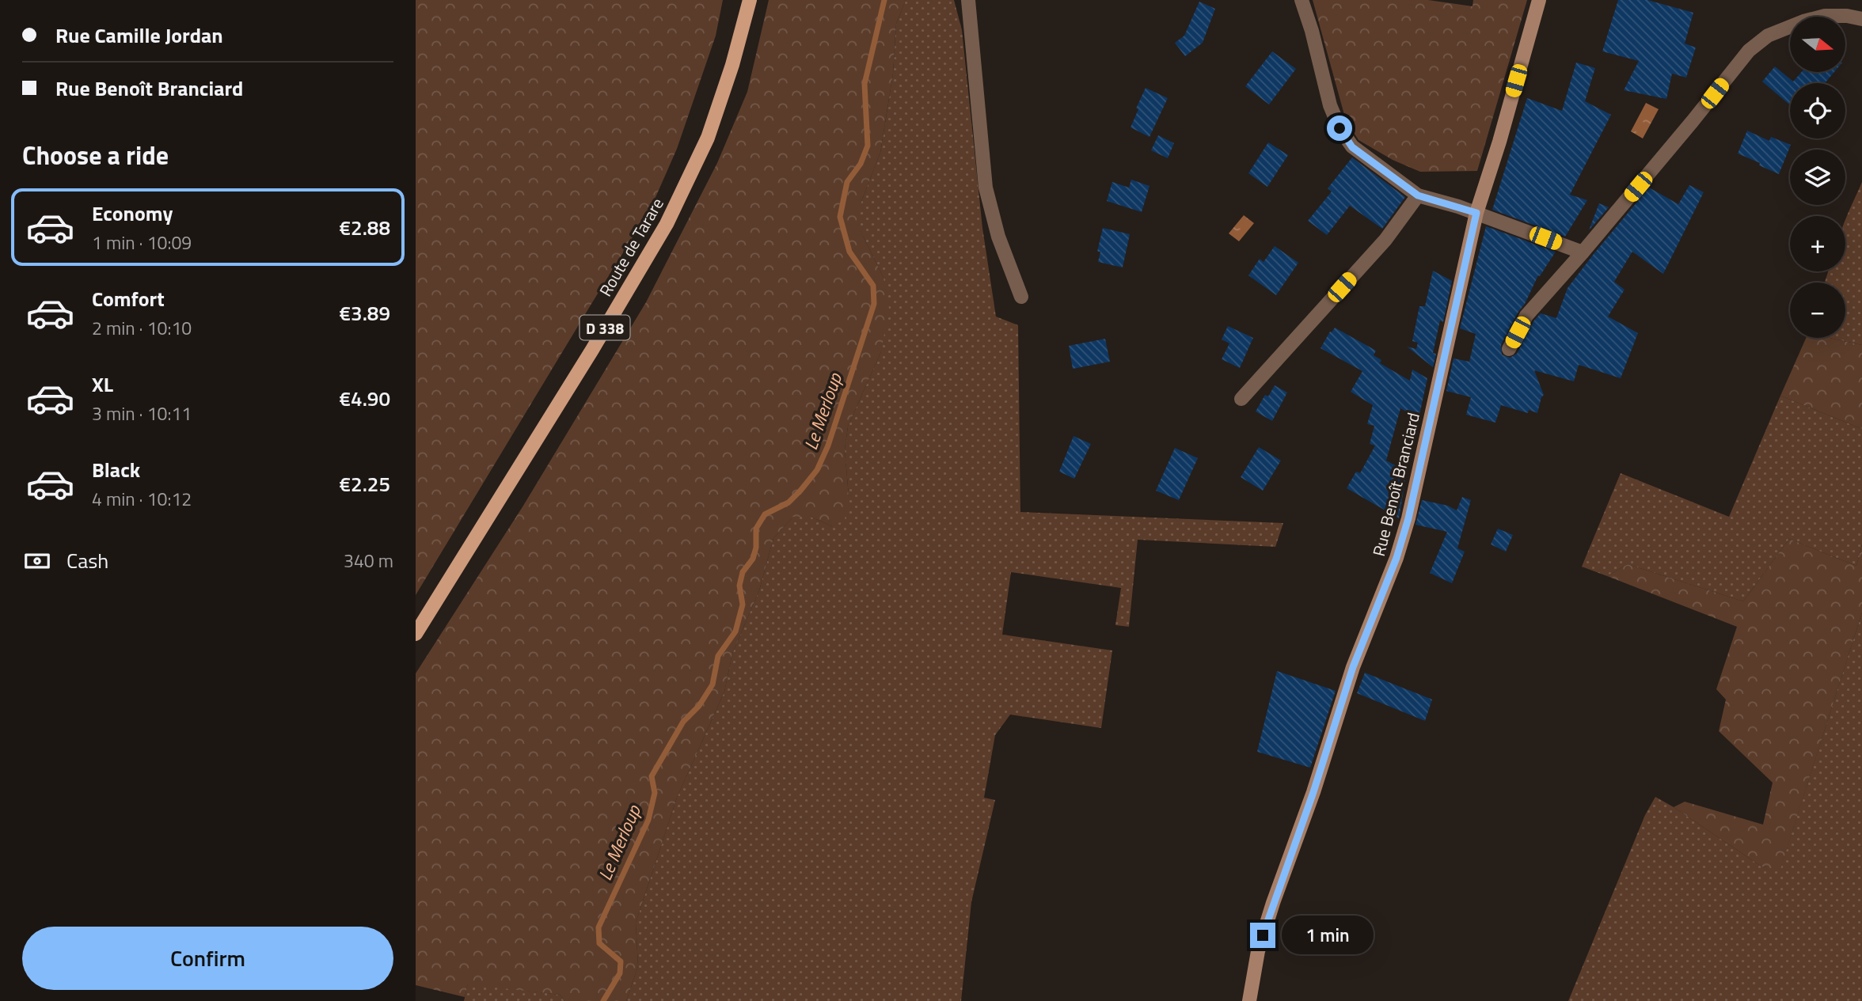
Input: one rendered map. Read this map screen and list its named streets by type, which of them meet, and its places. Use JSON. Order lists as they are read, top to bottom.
{
  "streets": {
    "main road": ["Route de Tarare", "D 338"],
    "street": ["Rue Benoît Branciard"]
  },
  "water": ["Le Merloup"],
  "north": "right",
  "page": {
    "banner": ["Rue Camille Jordan", "Rue Benoît Branciard"],
    "map_buttons": ["+", "−"],
    "heading": "Choose a ride",
    "list": [
      {
        "name": "Economy",
        "note": "1 min · 10:09",
        "value": "€2.88"
      },
      {
        "name": "Comfort",
        "note": "2 min · 10:10",
        "value": "€3.89"
      },
      {
        "name": "XL",
        "note": "3 min · 10:11",
        "value": "€4.90"
      },
      {
        "name": "Black",
        "note": "4 min · 10:12",
        "value": "€2.25"
      }
    ],
    "pay": ["Cash", "340 m"],
    "buttons": "Confirm",
    "bubble": "1 min"
  }
}
